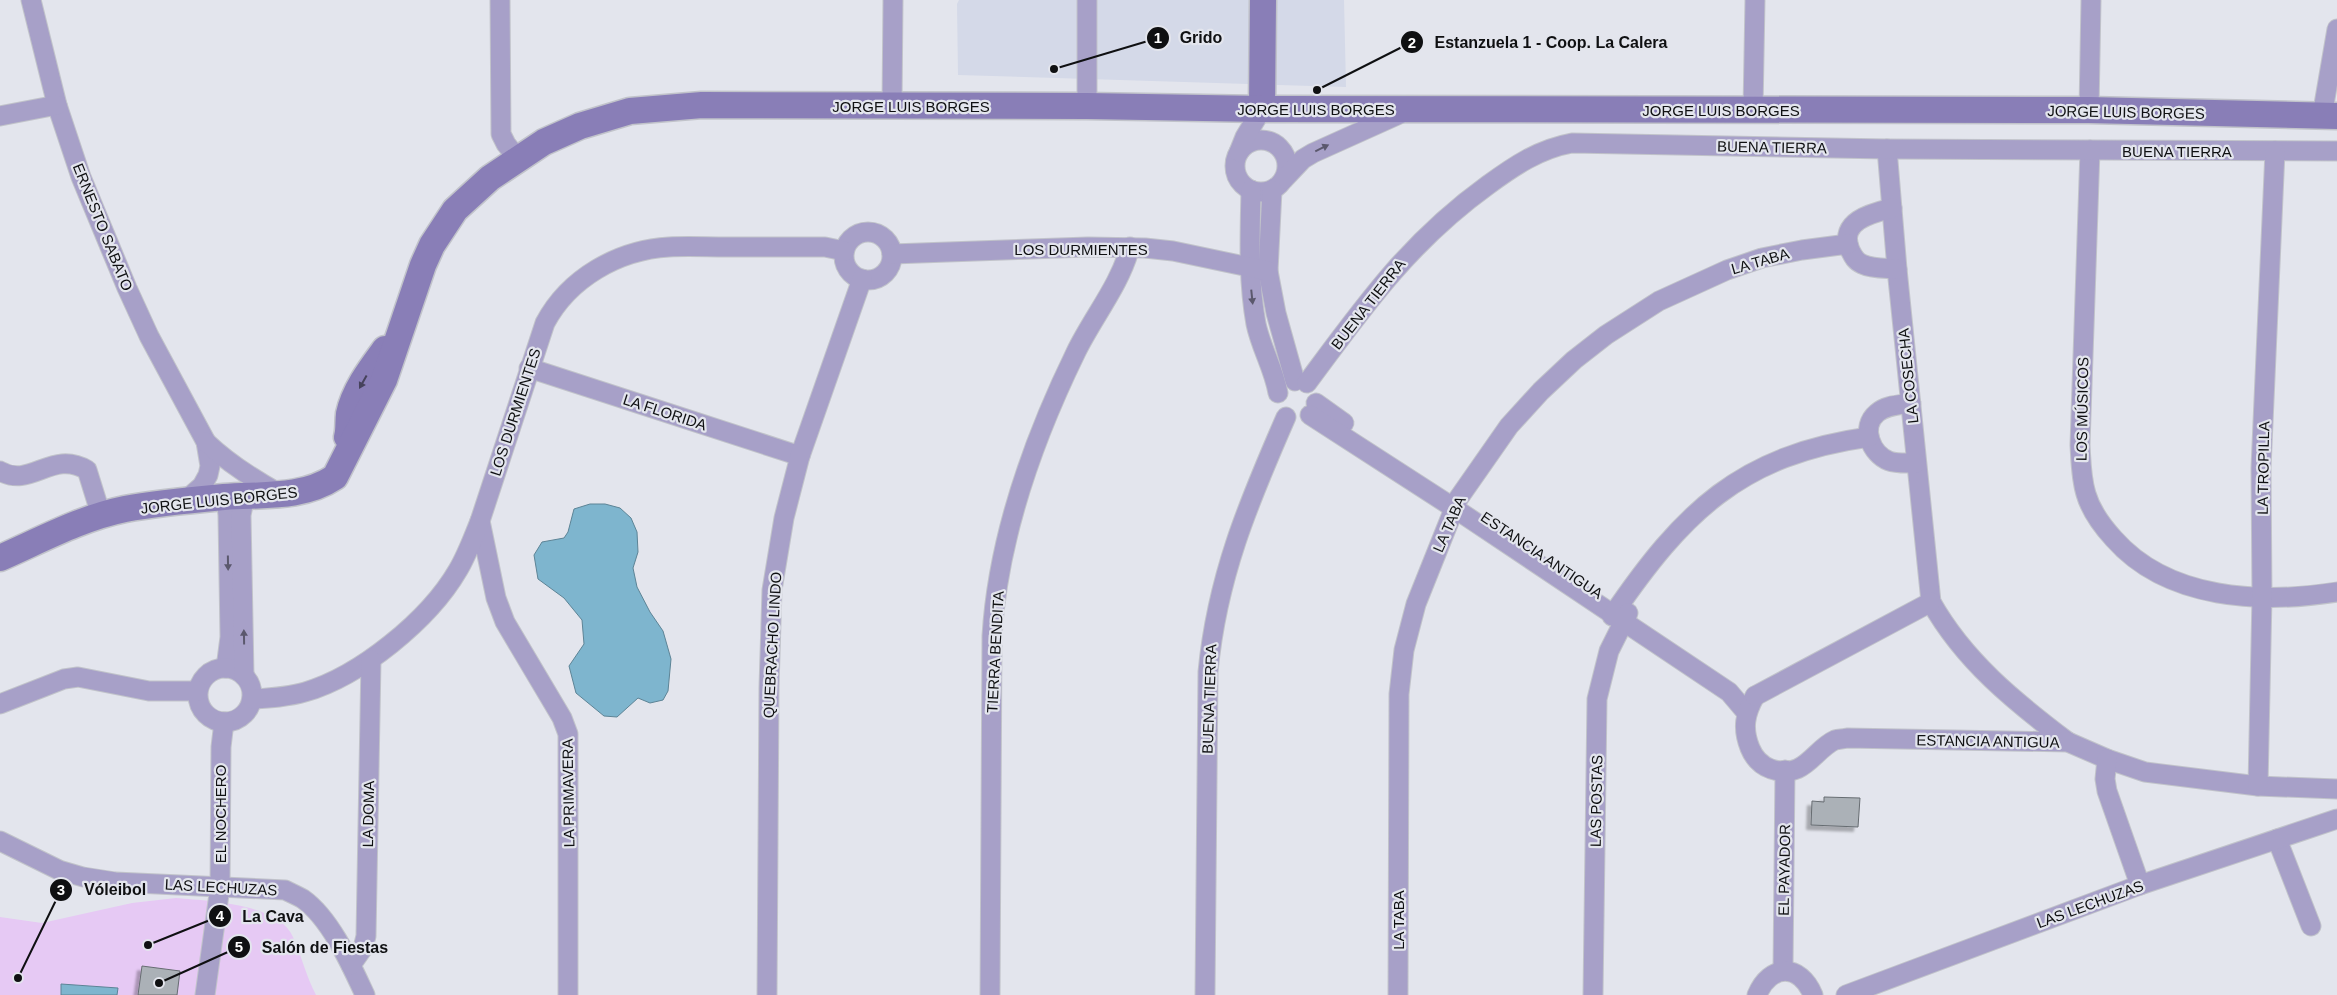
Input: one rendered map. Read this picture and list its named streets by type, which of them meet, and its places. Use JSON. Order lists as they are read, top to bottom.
{
  "streets": {
    "street": [
      "JORGE LUIS BORGES",
      "BUENA TIERRA",
      "ERNESTO SABATO",
      "LOS DURMIENTES",
      "LA TABA",
      "LA COSECHA",
      "LOS MÚSICOS",
      "LA FLORIDA",
      "LA TROPILLA",
      "ESTANCIA ANTIGUA",
      "QUEBRACHO LINDO",
      "TIERRA BENDITA",
      "LA PRIMAVERA",
      "LAS POSTAS",
      "EL NOCHERO",
      "LA DOMA",
      "EL PAYADOR",
      "LAS LECHUZAS"
    ]
  },
  "crossings": [
    ["JORGE LUIS BORGES", "ERNESTO SABATO"],
    ["BUENA TIERRA", "LA COSECHA"],
    ["BUENA TIERRA", "LOS MÚSICOS"],
    ["BUENA TIERRA", "LA TROPILLA"],
    ["BUENA TIERRA", "ESTANCIA ANTIGUA"],
    ["LOS DURMIENTES", "LA FLORIDA"],
    ["LOS DURMIENTES", "QUEBRACHO LINDO"],
    ["LOS DURMIENTES", "TIERRA BENDITA"],
    ["LOS DURMIENTES", "LA PRIMAVERA"],
    ["LOS DURMIENTES", "EL NOCHERO"],
    ["LOS DURMIENTES", "LA DOMA"],
    ["LA TABA", "ESTANCIA ANTIGUA"],
    ["LA COSECHA", "ESTANCIA ANTIGUA"],
    ["LOS MÚSICOS", "LA TROPILLA"],
    ["LA FLORIDA", "QUEBRACHO LINDO"],
    ["LA TROPILLA", "ESTANCIA ANTIGUA"],
    ["ESTANCIA ANTIGUA", "LAS POSTAS"],
    ["ESTANCIA ANTIGUA", "EL PAYADOR"],
    ["EL NOCHERO", "LAS LECHUZAS"],
    ["LA DOMA", "LAS LECHUZAS"]
  ],
  "places": [
    "Grido",
    "Estanzuela 1 - Coop. La Calera",
    "La Cava",
    "Vóleibol",
    "Salón de Fiestas"
  ]
}
